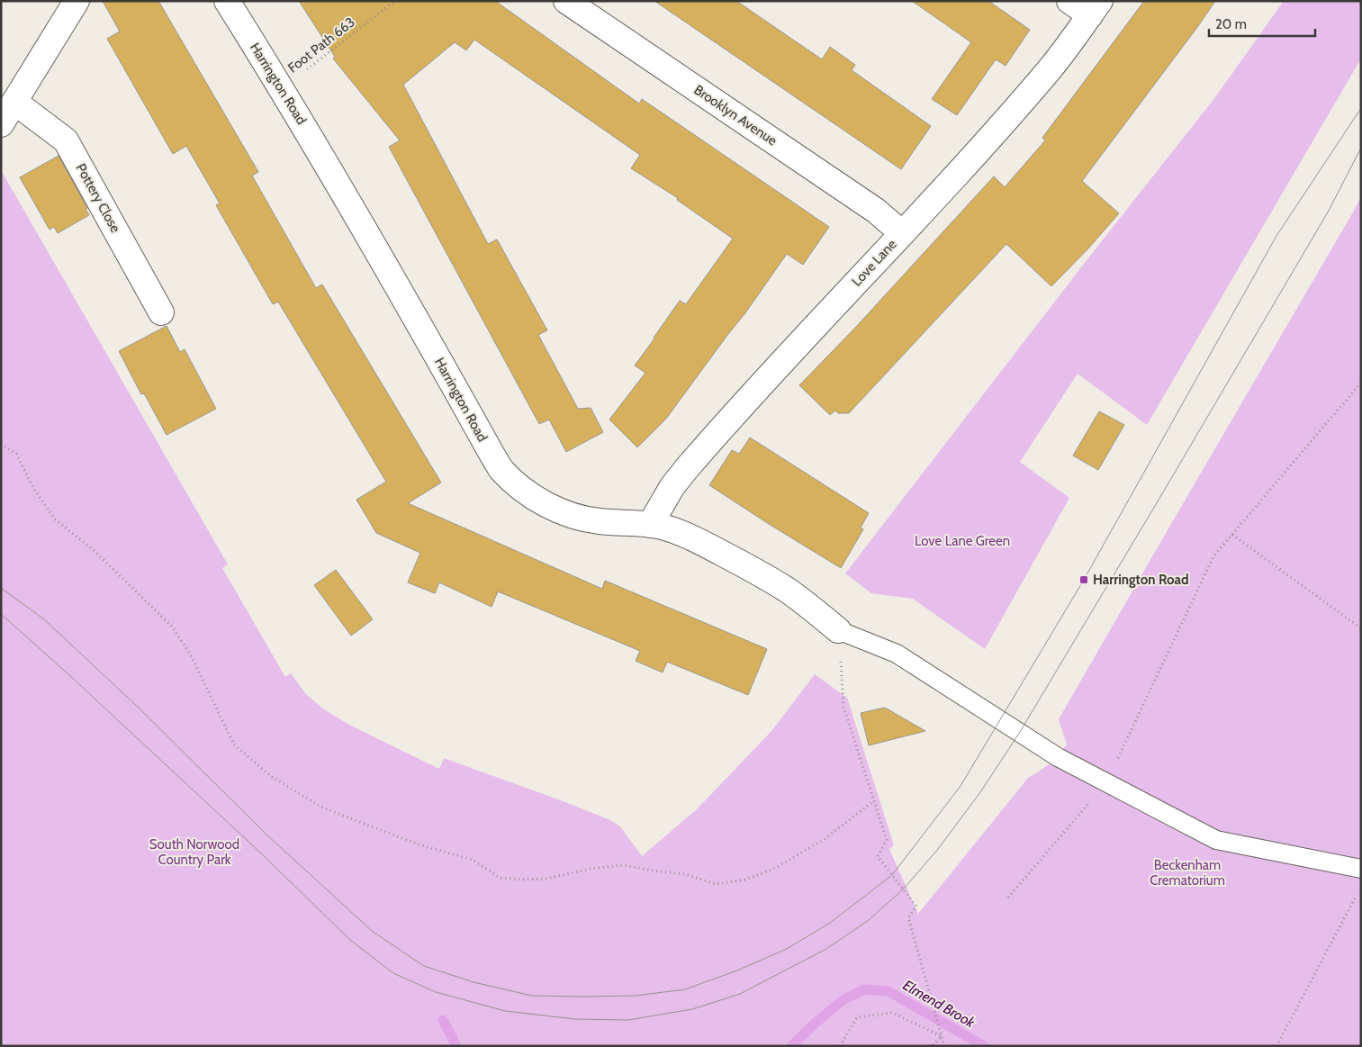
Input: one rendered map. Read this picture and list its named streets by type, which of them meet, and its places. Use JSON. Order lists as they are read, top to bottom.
{
  "streets": {
    "street": [
      "Harrington Road",
      "Brooklyn Avenue",
      "Pottery Close",
      "Love Lane"
    ],
    "path": ["Foot Path 663"]
  },
  "crossings": [
    ["Foot Path 663", "Harrington Road"],
    ["Harrington Road", "Love Lane"],
    ["Brooklyn Avenue", "Love Lane"]
  ],
  "water": ["Elmend Brook"],
  "parks": ["Love Lane Green", "South Norwood Country Park", "Beckenham Crematorium"],
  "places": {
    "transit": ["Harrington Road"]
  },
  "scale_bar": "20 m"
}
